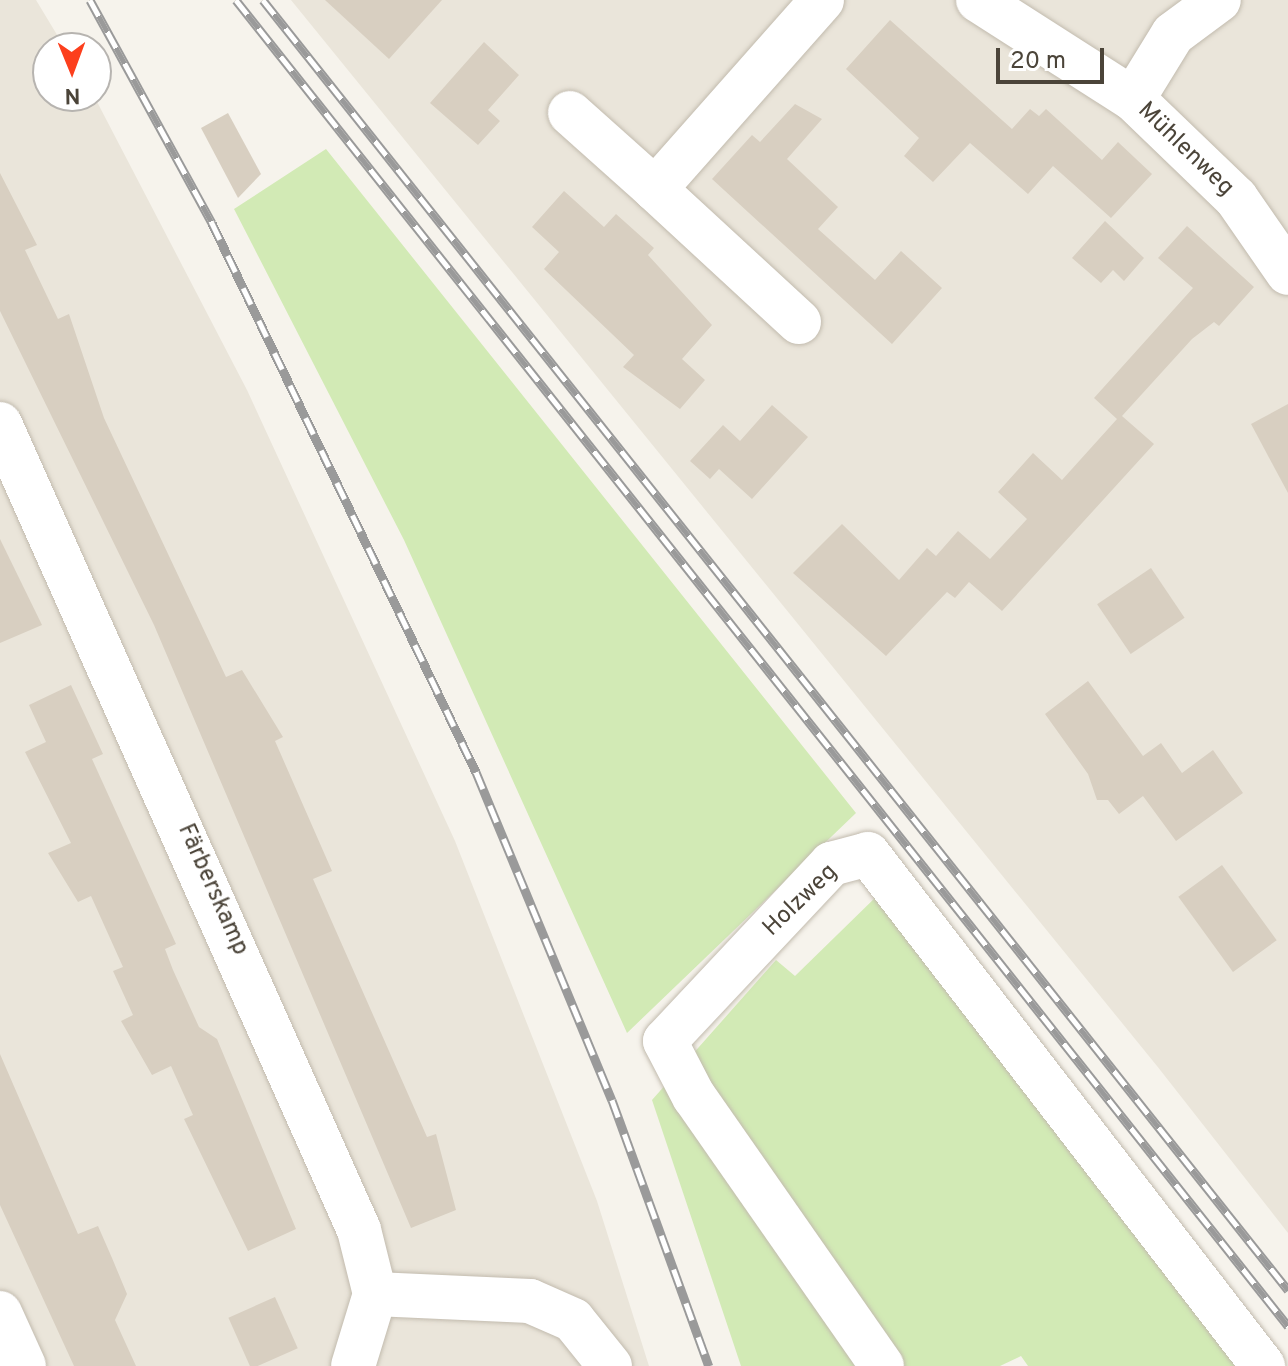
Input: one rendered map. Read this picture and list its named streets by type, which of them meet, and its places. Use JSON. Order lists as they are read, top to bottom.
{
  "streets": {
    "street": ["Mühlenweg", "Färberskamp", "Holzweg"]
  },
  "scale_bar": "20 m",
  "north": "bottom"
}
